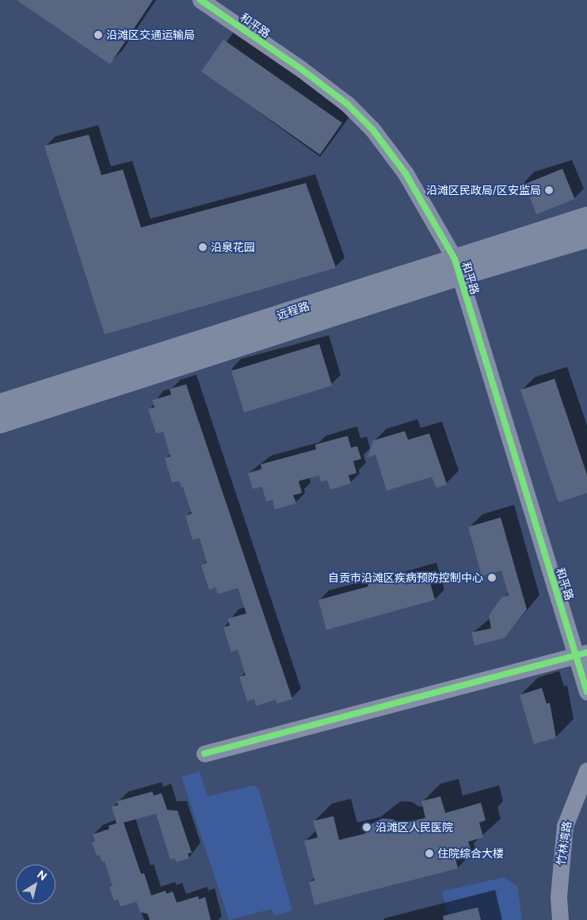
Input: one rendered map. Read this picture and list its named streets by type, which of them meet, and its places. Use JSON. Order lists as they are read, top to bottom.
{
  "streets": {
    "main road": ["远程路"],
    "street": ["和平路", "竹林湾路"]
  },
  "crossings": [
    ["和平路", "远程路"]
  ],
  "places": [
    "沿滩区交通运输局",
    "沿滩区民政局/区安监局",
    "沿泉花园",
    "自贡市沿滩区疾病预防控制中心",
    "沿滩区人民医院",
    "住院综合大楼"
  ],
  "north": "top right"
}
